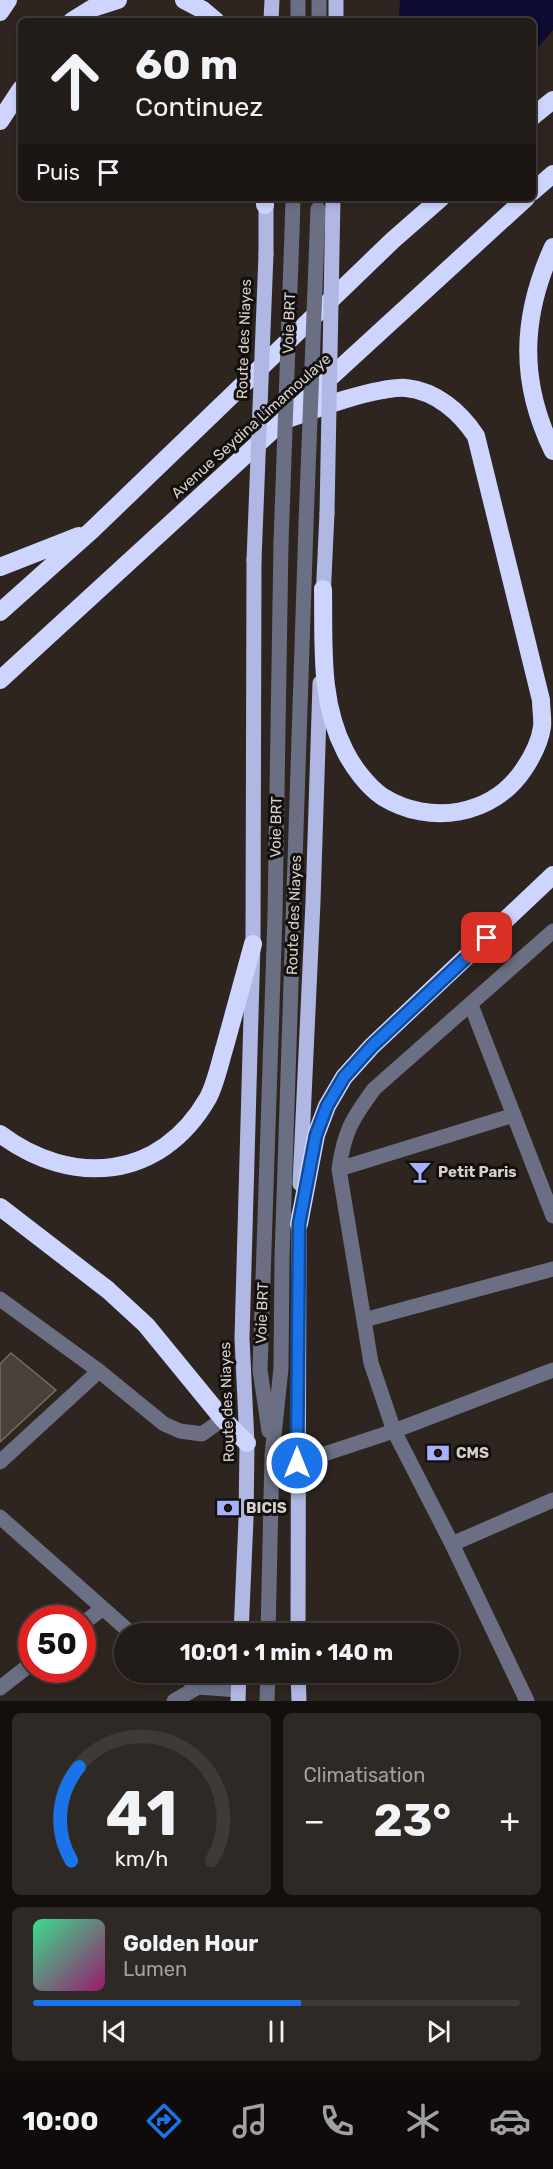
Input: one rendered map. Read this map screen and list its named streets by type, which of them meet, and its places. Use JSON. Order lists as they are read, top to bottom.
{
  "streets": {
    "highway": ["Avenue Seydina Limamoulaye"],
    "main road": ["Route des Niayes"],
    "street": ["Voie BRT"]
  },
  "places": {
    "bar": ["Petit Paris"],
    "bank": ["CMS", "BICIS"]
  },
  "page": {
    "turn": ["60 m", "Continuez"],
    "then": "Puis",
    "limit": "50",
    "trip": "10:01 · 1 min · 140 m",
    "tile": "Climatisation",
    "heat": ["−", "23°", "+"],
    "song": ["Golden Hour", "Lumen"],
    "tabs": "10:00",
    "gauge": ["41", "km/h"]
  }
}
